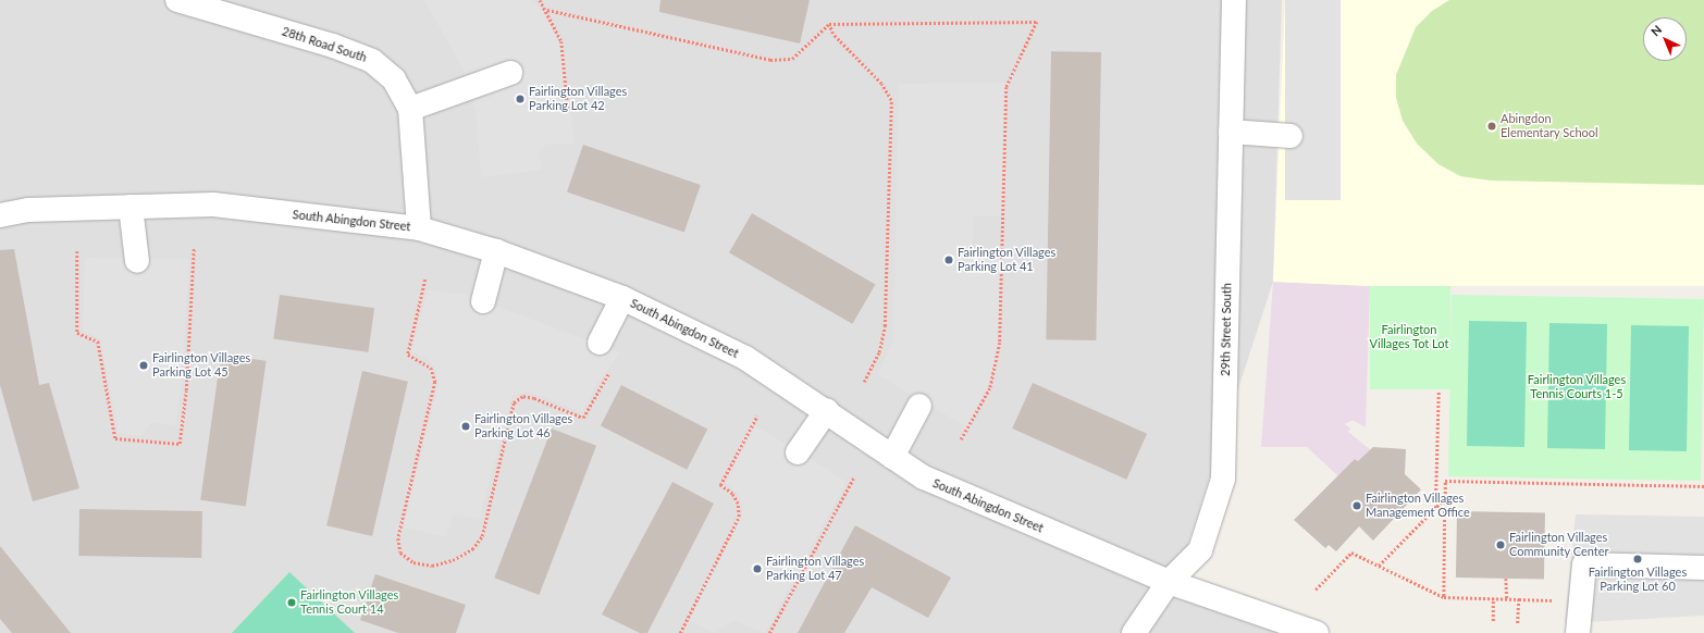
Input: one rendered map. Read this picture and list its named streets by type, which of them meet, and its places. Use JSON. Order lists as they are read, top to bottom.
{
  "streets": {
    "street": ["28th Road South", "South Abingdon Street", "29th Street South"]
  },
  "crossings": [
    ["28th Road South", "South Abingdon Street"],
    ["South Abingdon Street", "29th Street South"]
  ],
  "parks": ["Fairlington Villages Tot Lot", "Fairlington Villages Tennis Courts 1-5"],
  "places": [
    "Fairlington Villages Parking Lot 42",
    "Abingdon Elementary School",
    "Fairlington Villages Parking Lot 41",
    "Fairlington Villages Parking Lot 45",
    "Fairlington Villages Parking Lot 46",
    "Fairlington Villages Management Office",
    "Fairlington Villages Community Center",
    "Fairlington Villages Parking Lot 60",
    "Fairlington Villages Parking Lot 47",
    "Fairlington Villages Tennis Court 14"
  ],
  "north": "top left"
}
